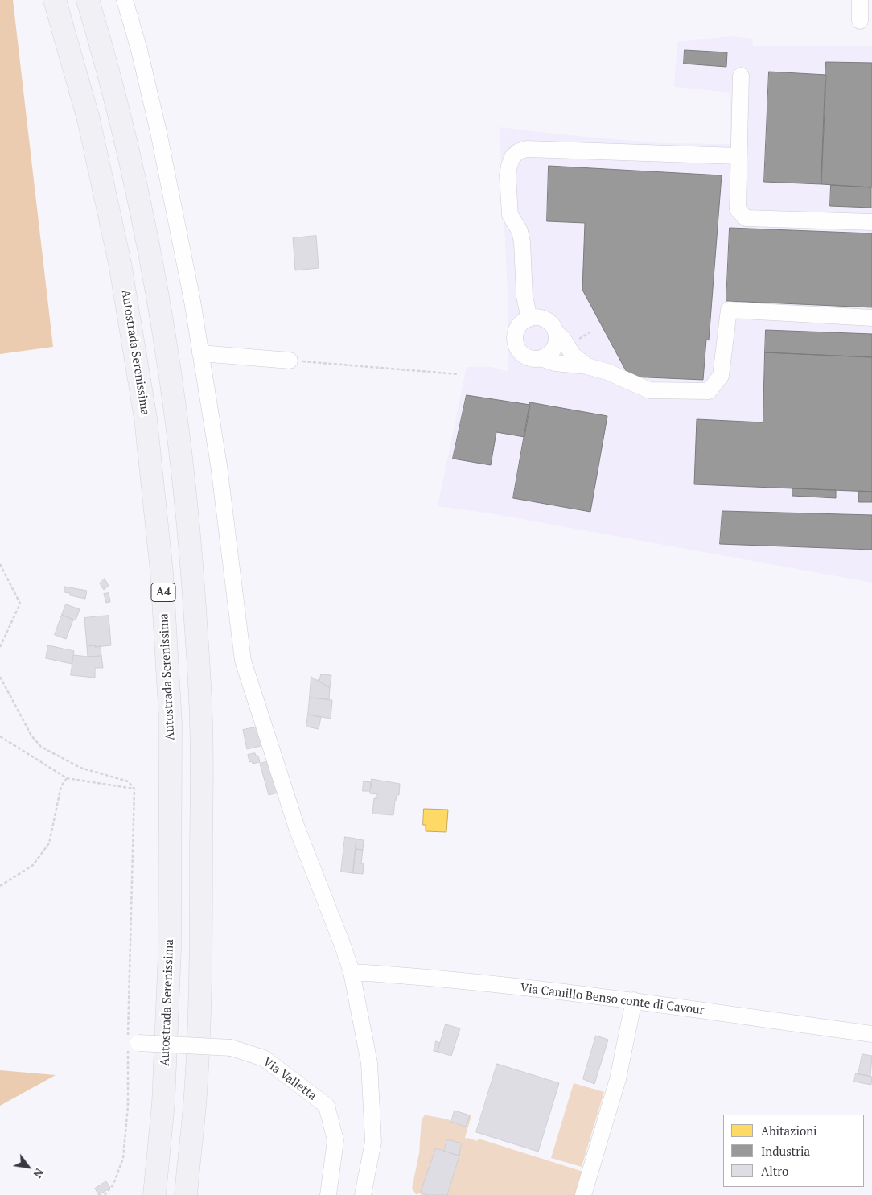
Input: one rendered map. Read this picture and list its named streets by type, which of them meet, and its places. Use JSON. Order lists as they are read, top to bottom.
{
  "streets": {
    "highway": ["Autostrada Serenissima", "A4"],
    "street": ["Via Camillo Benso conte di Cavour", "Via Valletta"]
  },
  "legend": ["Abitazioni", "Industria", "Altro"],
  "north": "bottom right"
}
